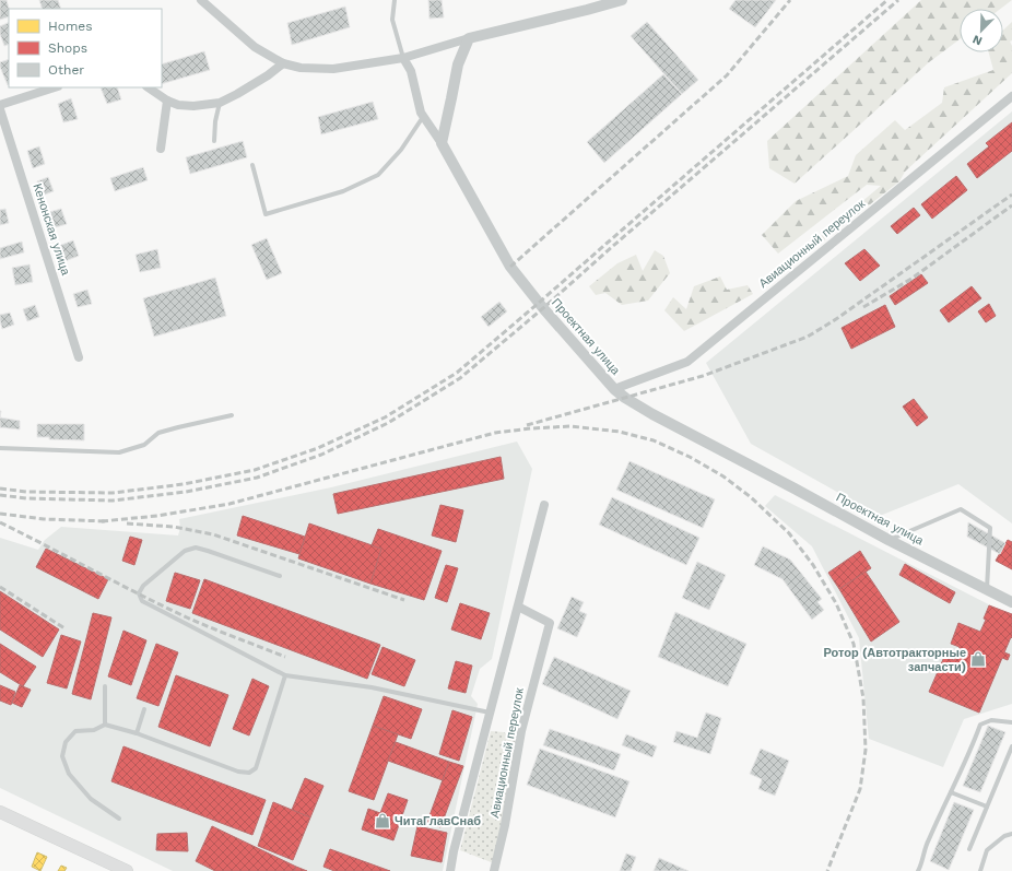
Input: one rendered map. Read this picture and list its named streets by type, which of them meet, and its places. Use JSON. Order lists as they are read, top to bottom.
{
  "streets": {
    "street": ["Кенонская улица", "Авиационный переулок", "Проектная улица"]
  },
  "crossings": [
    ["Авиационный переулок", "Проектная улица"]
  ],
  "places": {
    "shop": ["Ротор (Автотракторные запчасти)", "ЧитаГлавСнаб"]
  },
  "legend": ["Homes", "Shops", "Other"],
  "north": "bottom left"
}
